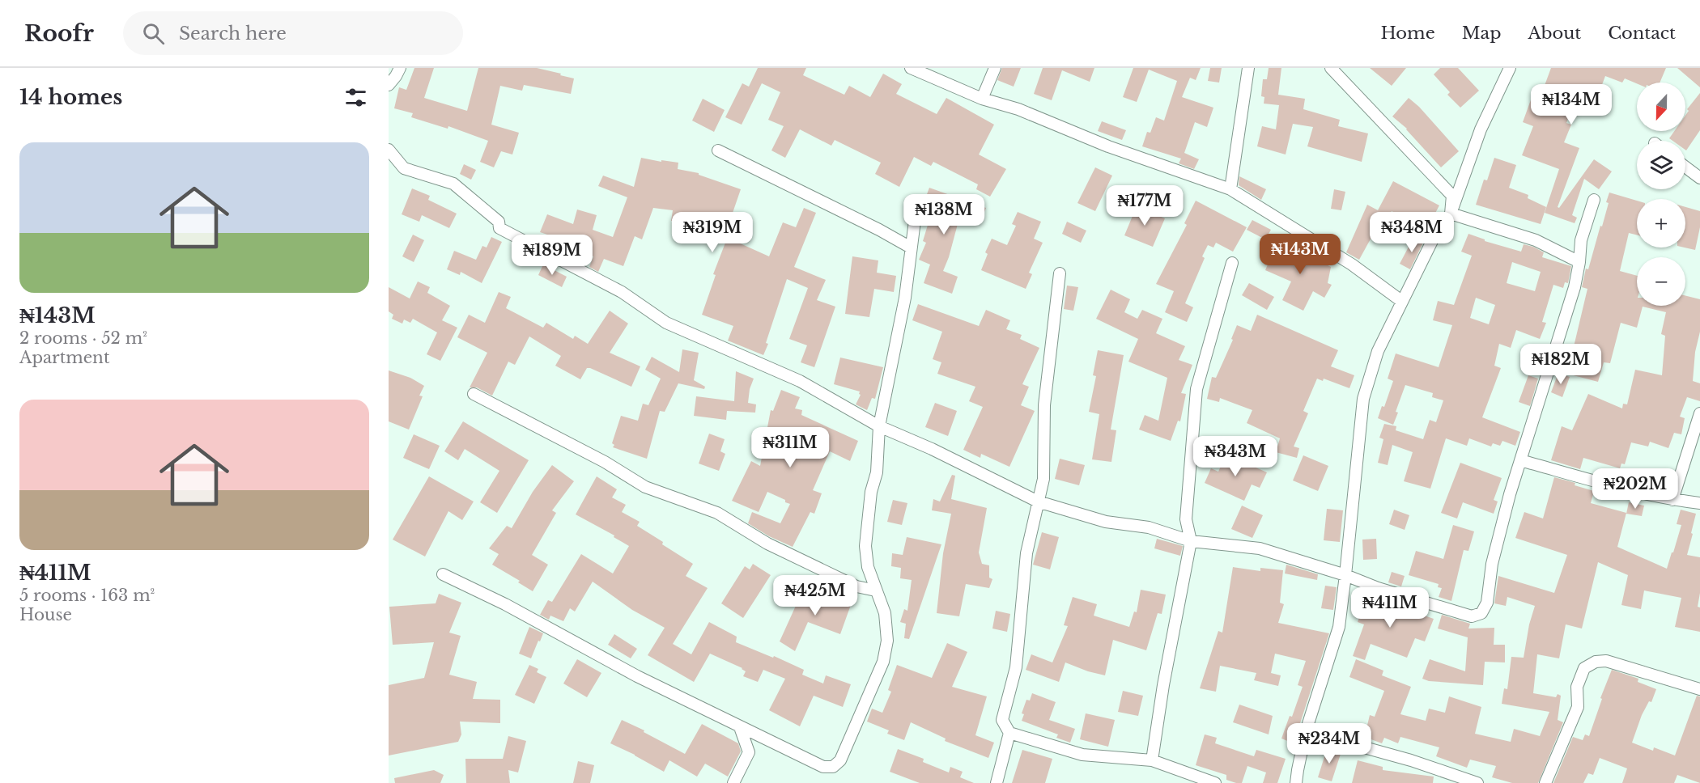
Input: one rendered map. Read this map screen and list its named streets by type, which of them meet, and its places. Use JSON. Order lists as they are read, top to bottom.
{
  "north": "bottom",
  "page": {
    "header": "Roofr",
    "search": "Search here",
    "nav": [
      "Home",
      "Map",
      "About",
      "Contact"
    ],
    "heading": "14 homes",
    "map_buttons": ["+", "−"],
    "price": [
      "₦134M",
      "₦177M",
      "₦138M",
      "₦319M",
      "₦348M",
      "₦143M",
      "₦189M",
      "₦182M",
      "₦311M",
      "₦343M",
      "₦202M",
      "₦425M",
      "₦411M",
      "₦234M"
    ],
    "list": [
      {
        "name": "₦143M",
        "note": "2 rooms · 52 m² · Apartment"
      },
      {
        "name": "₦411M",
        "note": "5 rooms · 163 m² · House"
      }
    ]
  }
}
